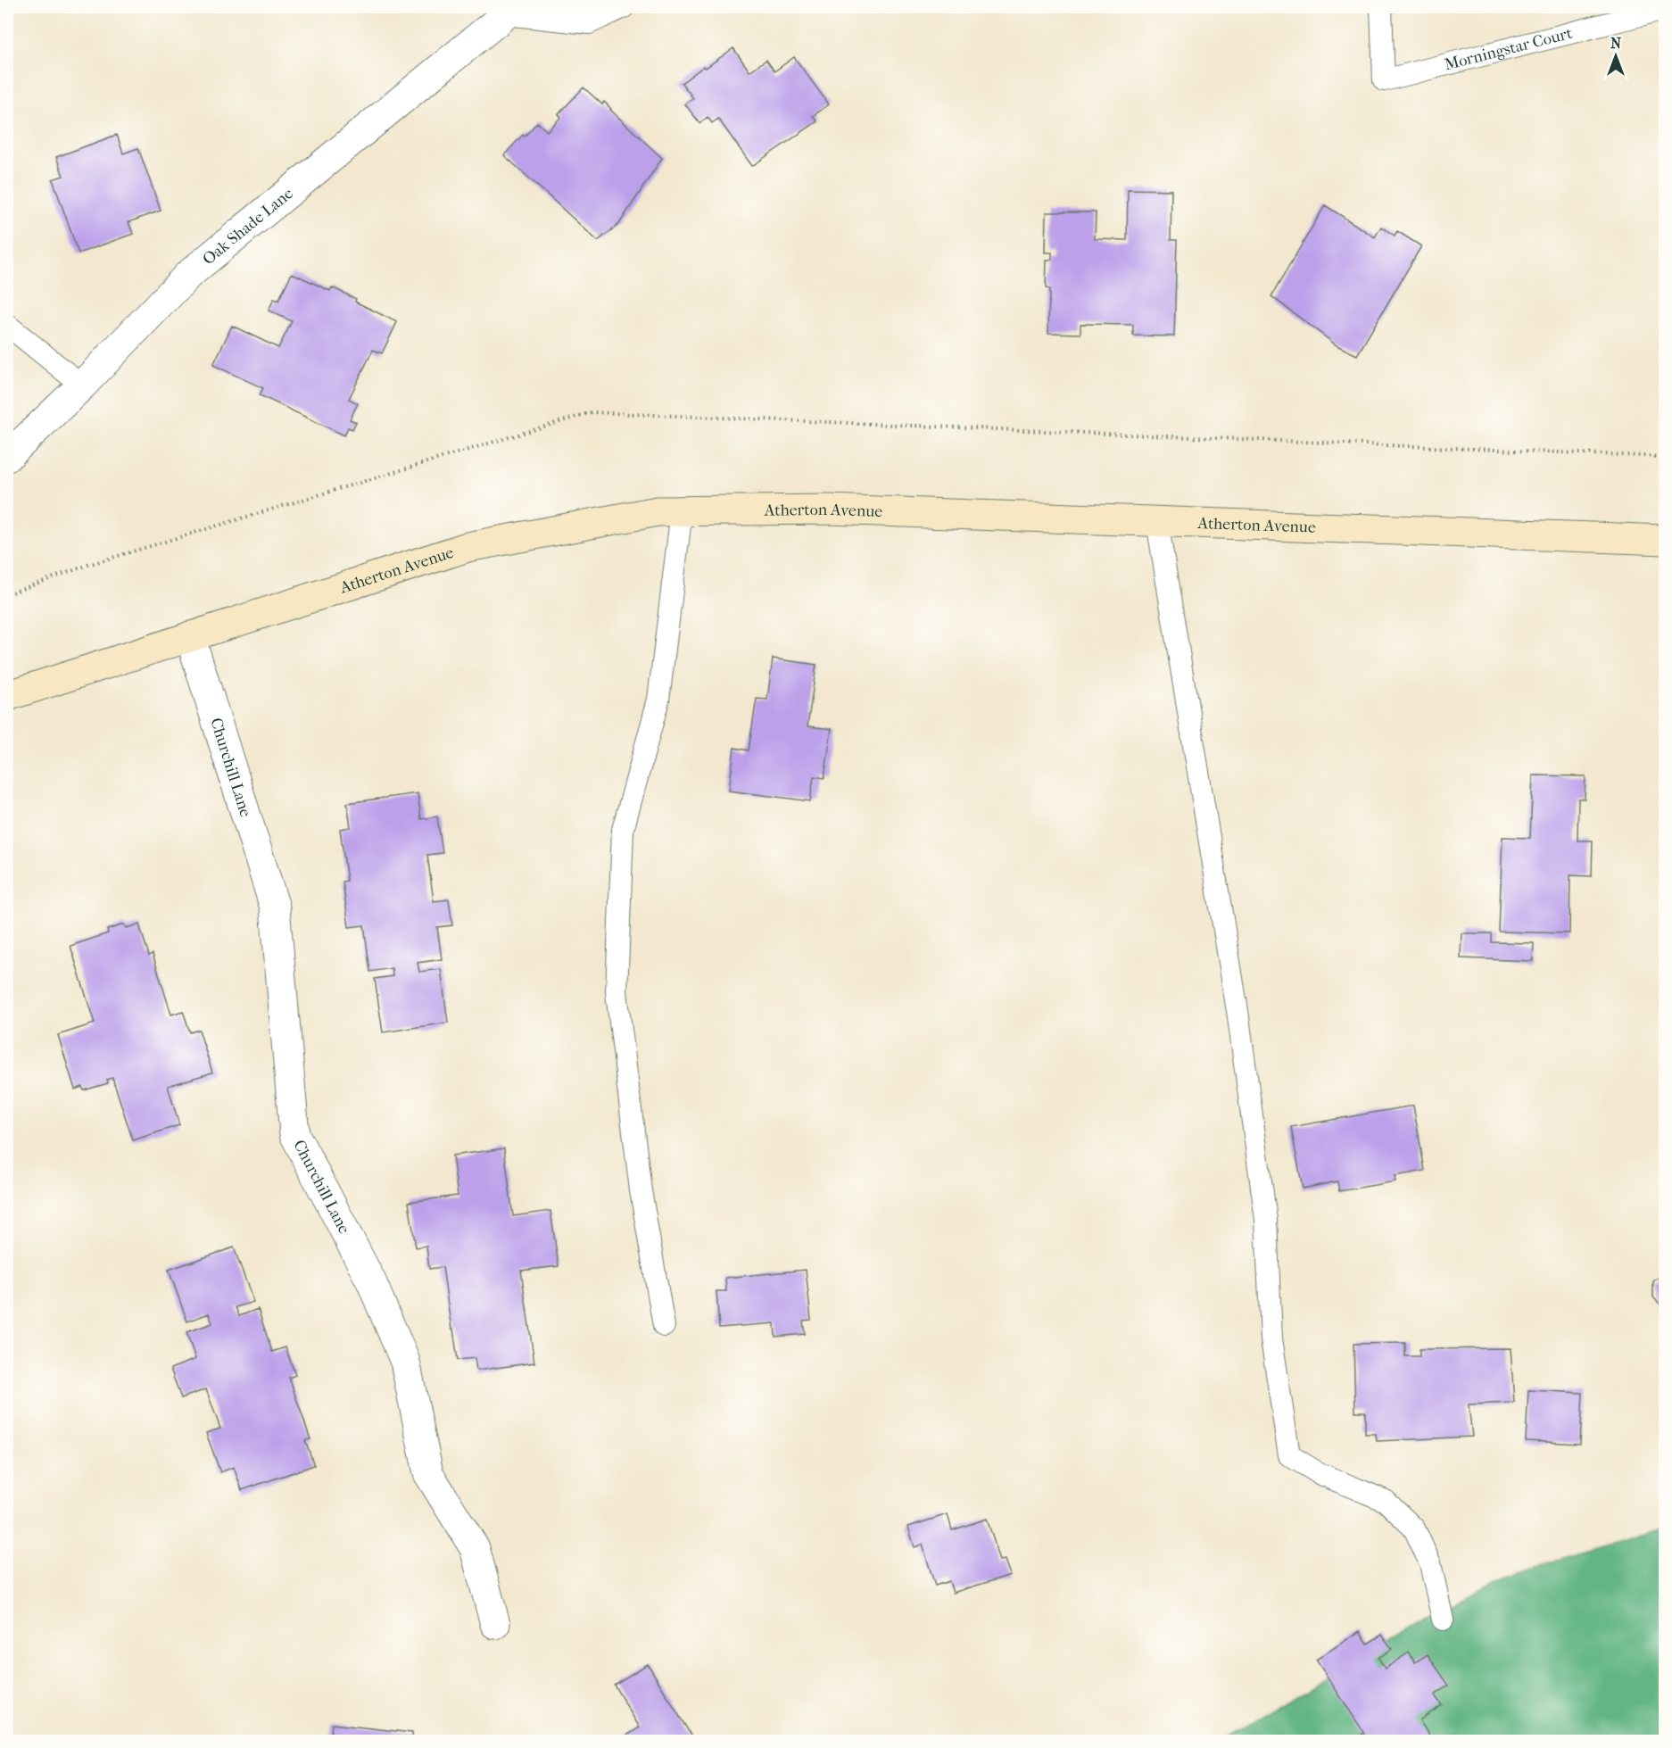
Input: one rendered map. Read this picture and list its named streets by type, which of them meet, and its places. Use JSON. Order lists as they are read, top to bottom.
{
  "streets": {
    "main road": ["Atherton Avenue"],
    "street": ["Oak Shade Lane", "Churchill Lane"],
    "lane": ["Morningstar Court"]
  },
  "crossings": [
    ["Atherton Avenue", "Churchill Lane"]
  ],
  "north": "top"
}
